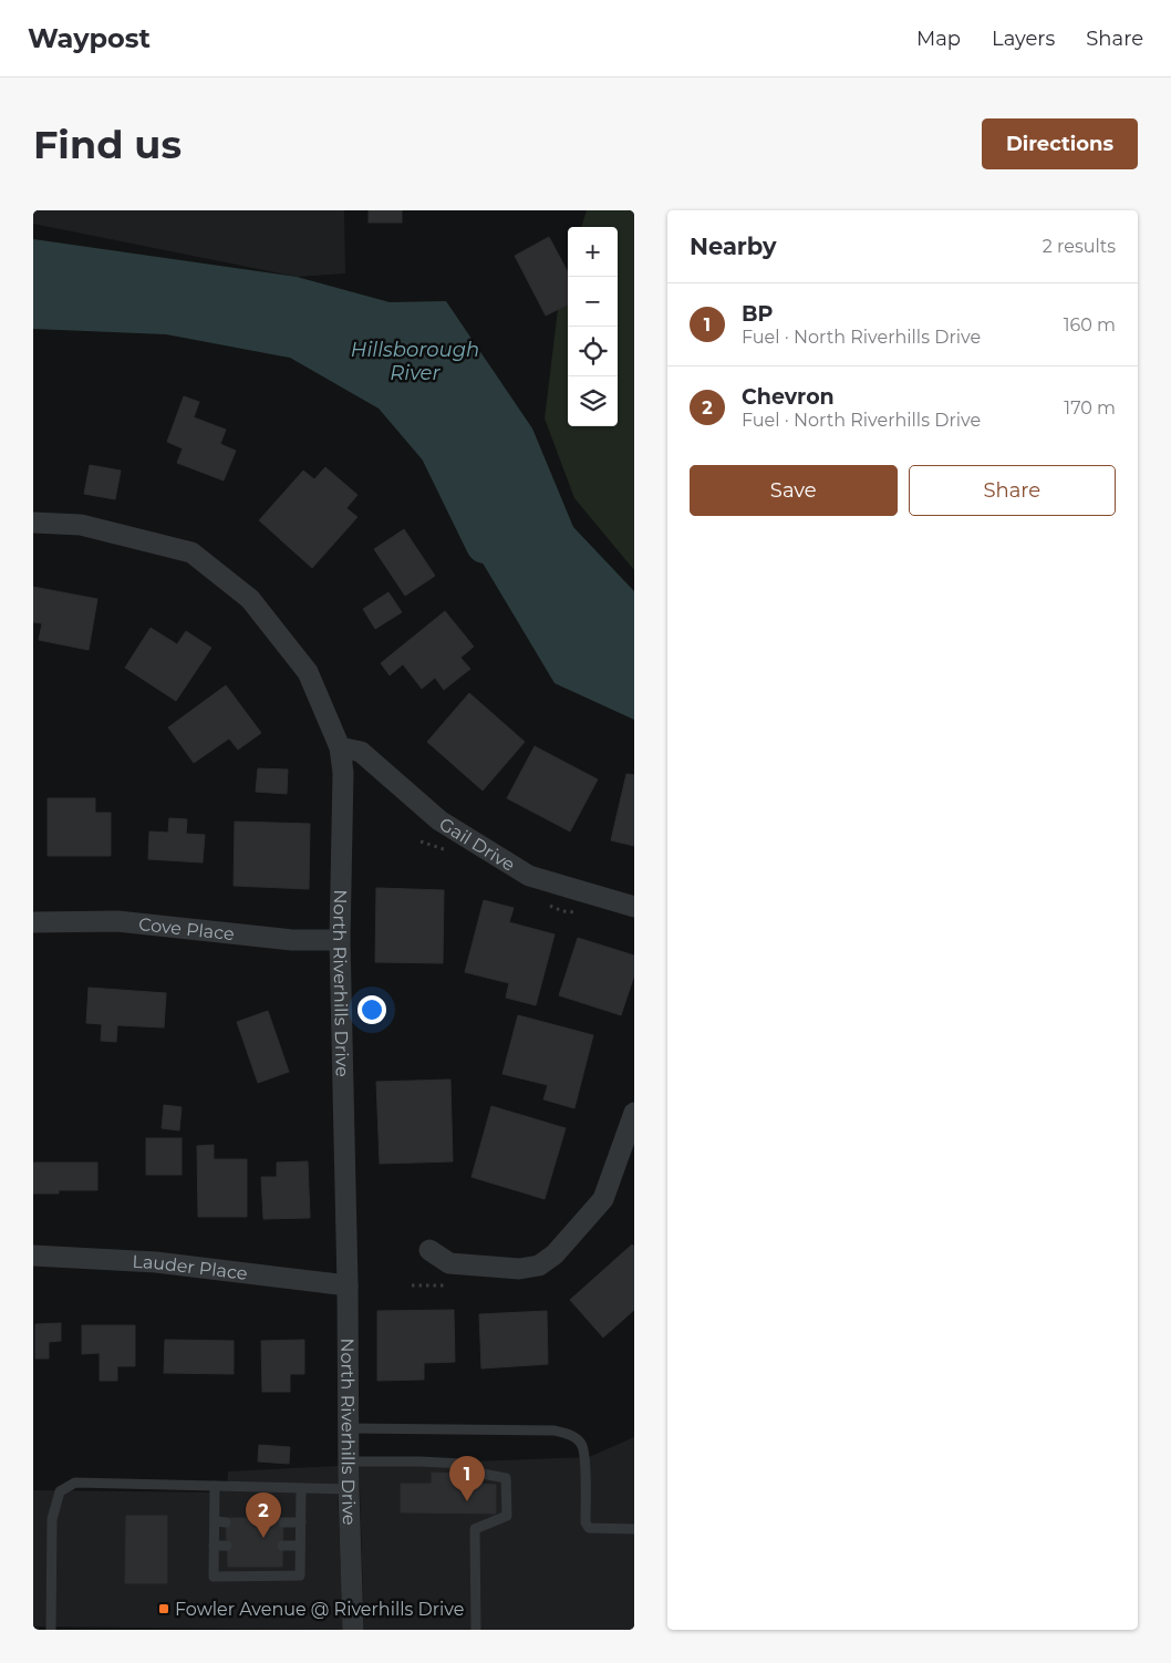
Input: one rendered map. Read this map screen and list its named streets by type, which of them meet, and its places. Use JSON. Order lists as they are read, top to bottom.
{
  "streets": {
    "street": [
      "Gail Drive",
      "Cove Place",
      "North Riverhills Drive",
      "Lauder Place"
    ]
  },
  "crossings": [
    ["Gail Drive", "North Riverhills Drive"],
    ["Cove Place", "North Riverhills Drive"],
    ["North Riverhills Drive", "Lauder Place"]
  ],
  "water": ["Hillsborough River"],
  "places": {
    "transit": ["Fowler Avenue @ Riverhills Drive"]
  },
  "page": {
    "header": "Waypost",
    "nav": ["Map", "Layers", "Share"],
    "buttons": [
      "Directions",
      ["Save", "Share"]
    ],
    "title": "Find us",
    "heading": ["Nearby", "2 results"],
    "map_buttons": ["+", "−"],
    "list": [
      {
        "mark": "1",
        "name": "BP",
        "note": "Fuel · North Riverhills Drive",
        "value": "160 m"
      },
      {
        "mark": "2",
        "name": "Chevron",
        "note": "Fuel · North Riverhills Drive",
        "value": "170 m"
      }
    ],
    "pins": ["1", "2"]
  }
}
